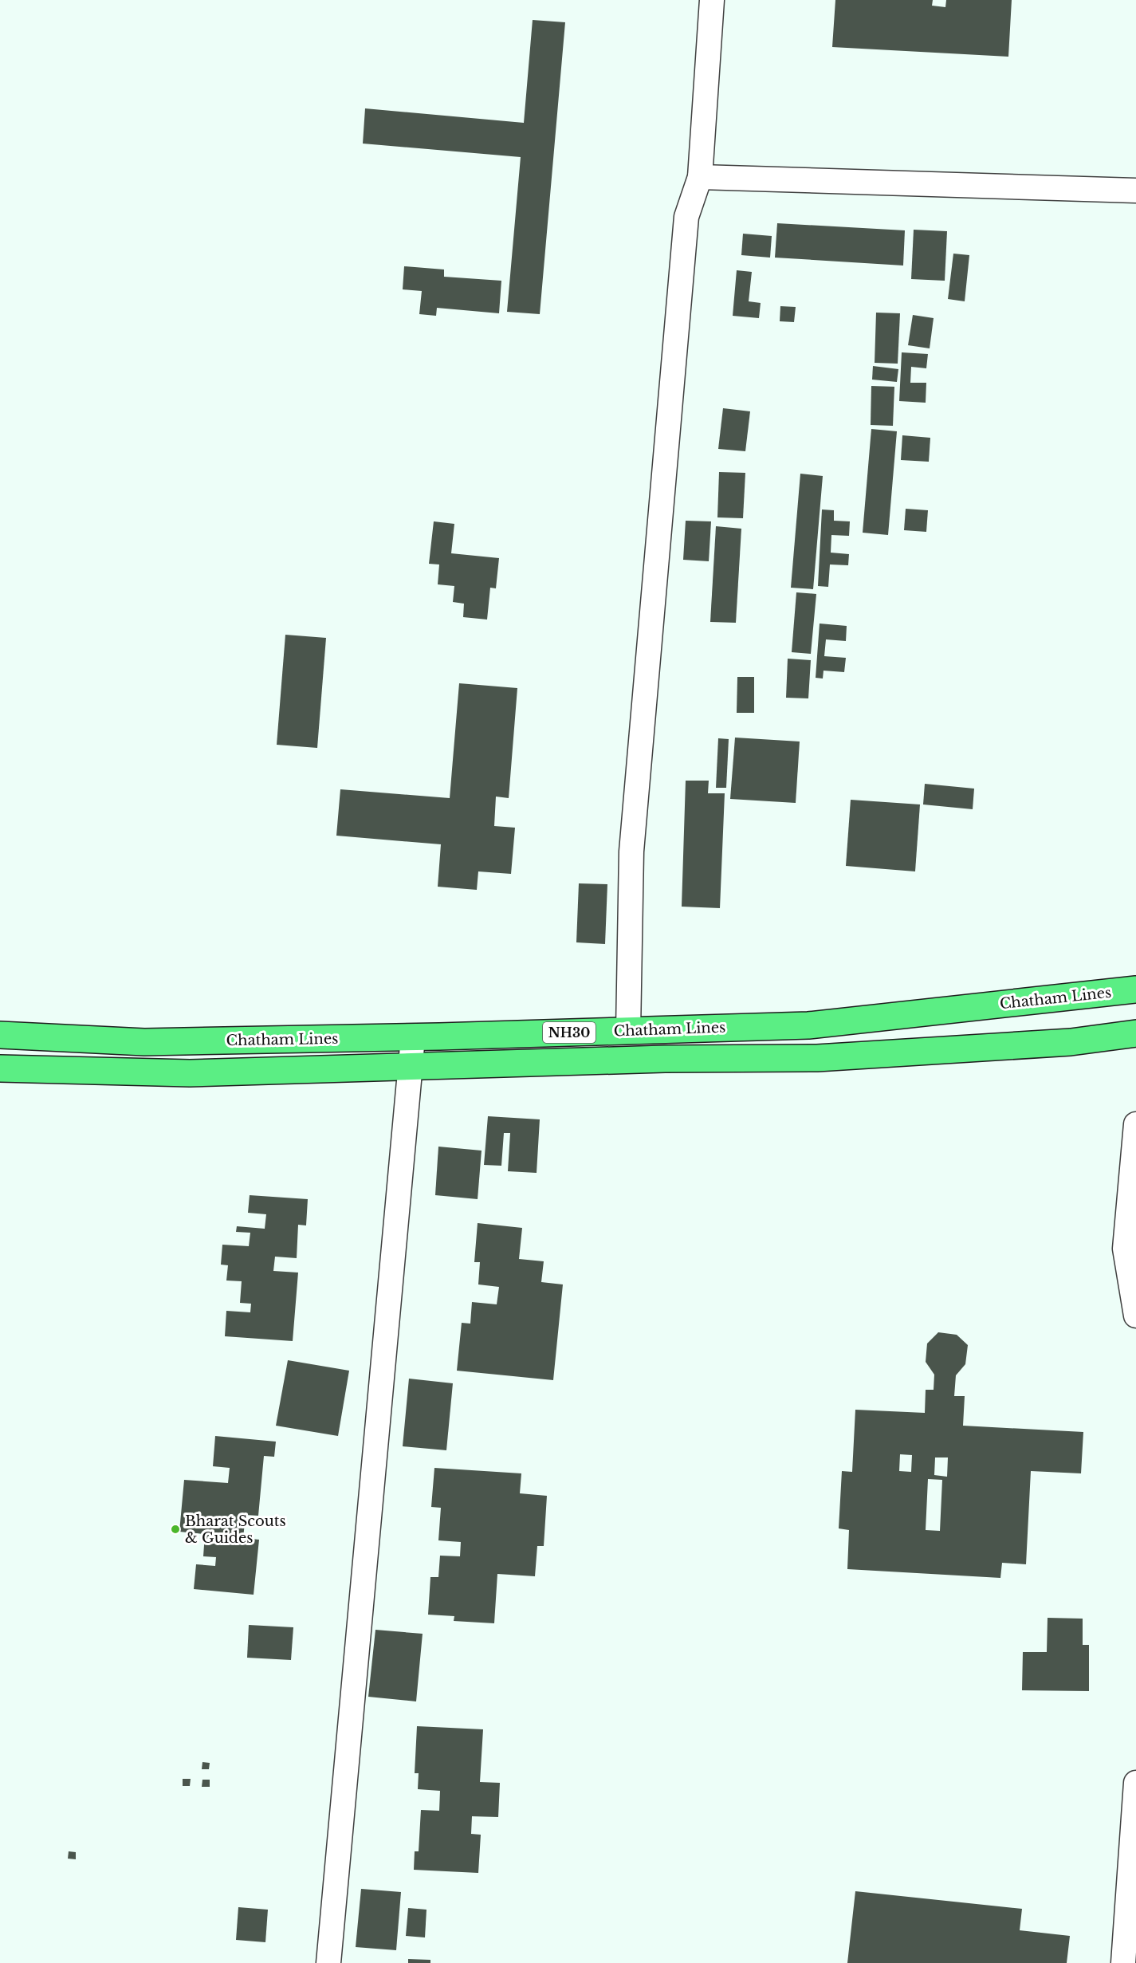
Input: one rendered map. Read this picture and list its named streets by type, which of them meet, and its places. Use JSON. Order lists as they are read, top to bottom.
{
  "streets": {
    "highway": ["Chatham Lines", "NH30"]
  },
  "places": ["Bharat Scouts & Guides"]
}
